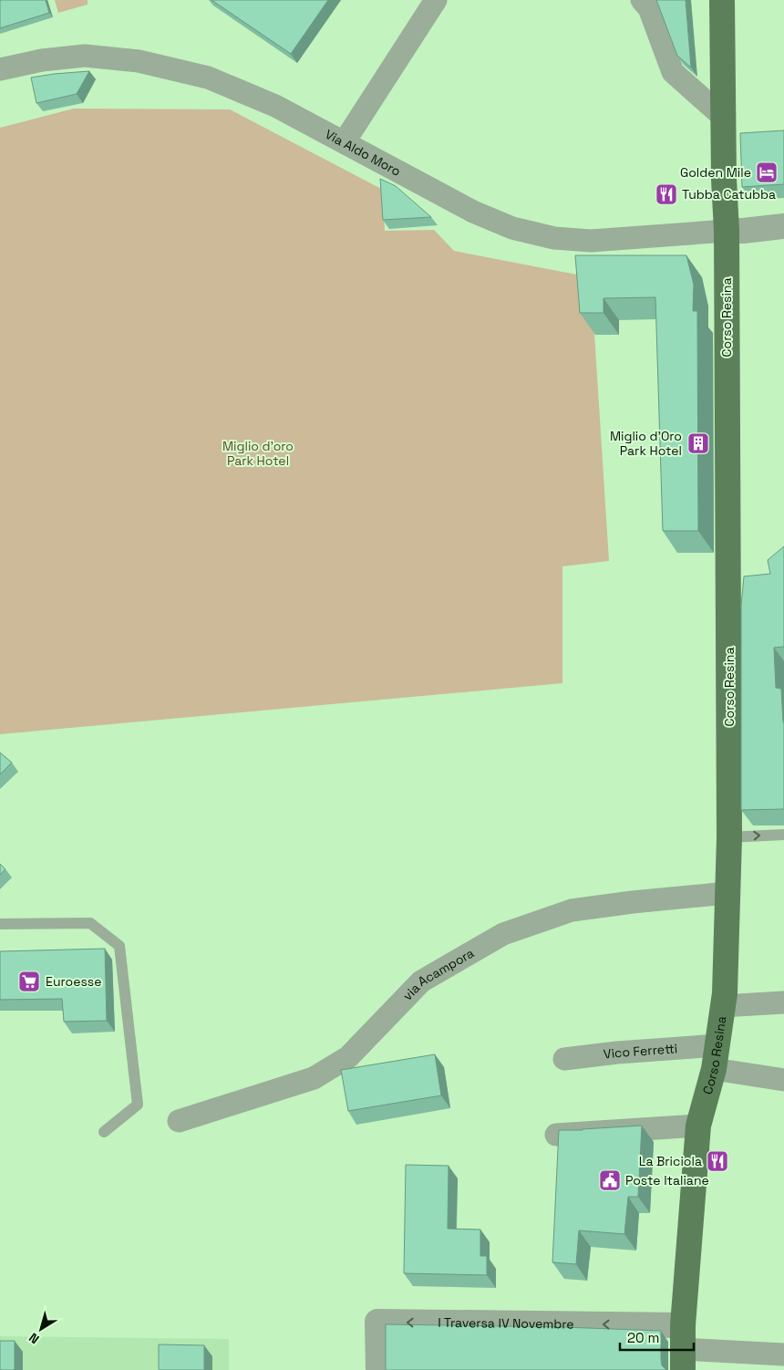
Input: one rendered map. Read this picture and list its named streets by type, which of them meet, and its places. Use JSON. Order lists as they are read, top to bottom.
{
  "streets": {
    "main road": ["Corso Resina"],
    "street": [
      "Via Aldo Moro",
      "via Acampora",
      "Vico Ferretti",
      "I Traversa IV Novembre"
    ]
  },
  "crossings": [
    ["Via Aldo Moro", "Corso Resina"],
    ["Corso Resina", "via Acampora"],
    ["Corso Resina", "Vico Ferretti"],
    ["Corso Resina", "I Traversa IV Novembre"]
  ],
  "parks": ["Miglio d'oro Park Hotel"],
  "places": {
    "hotel": ["Golden Mile"],
    "restaurant": ["Tubba Catubba", "La Briciola"],
    "building": ["Miglio d'Oro Park Hotel"],
    "supermarket": ["Euroesse"],
    "public building": ["Poste Italiane"]
  },
  "scale_bar": "20 m",
  "north": "bottom left"
}
